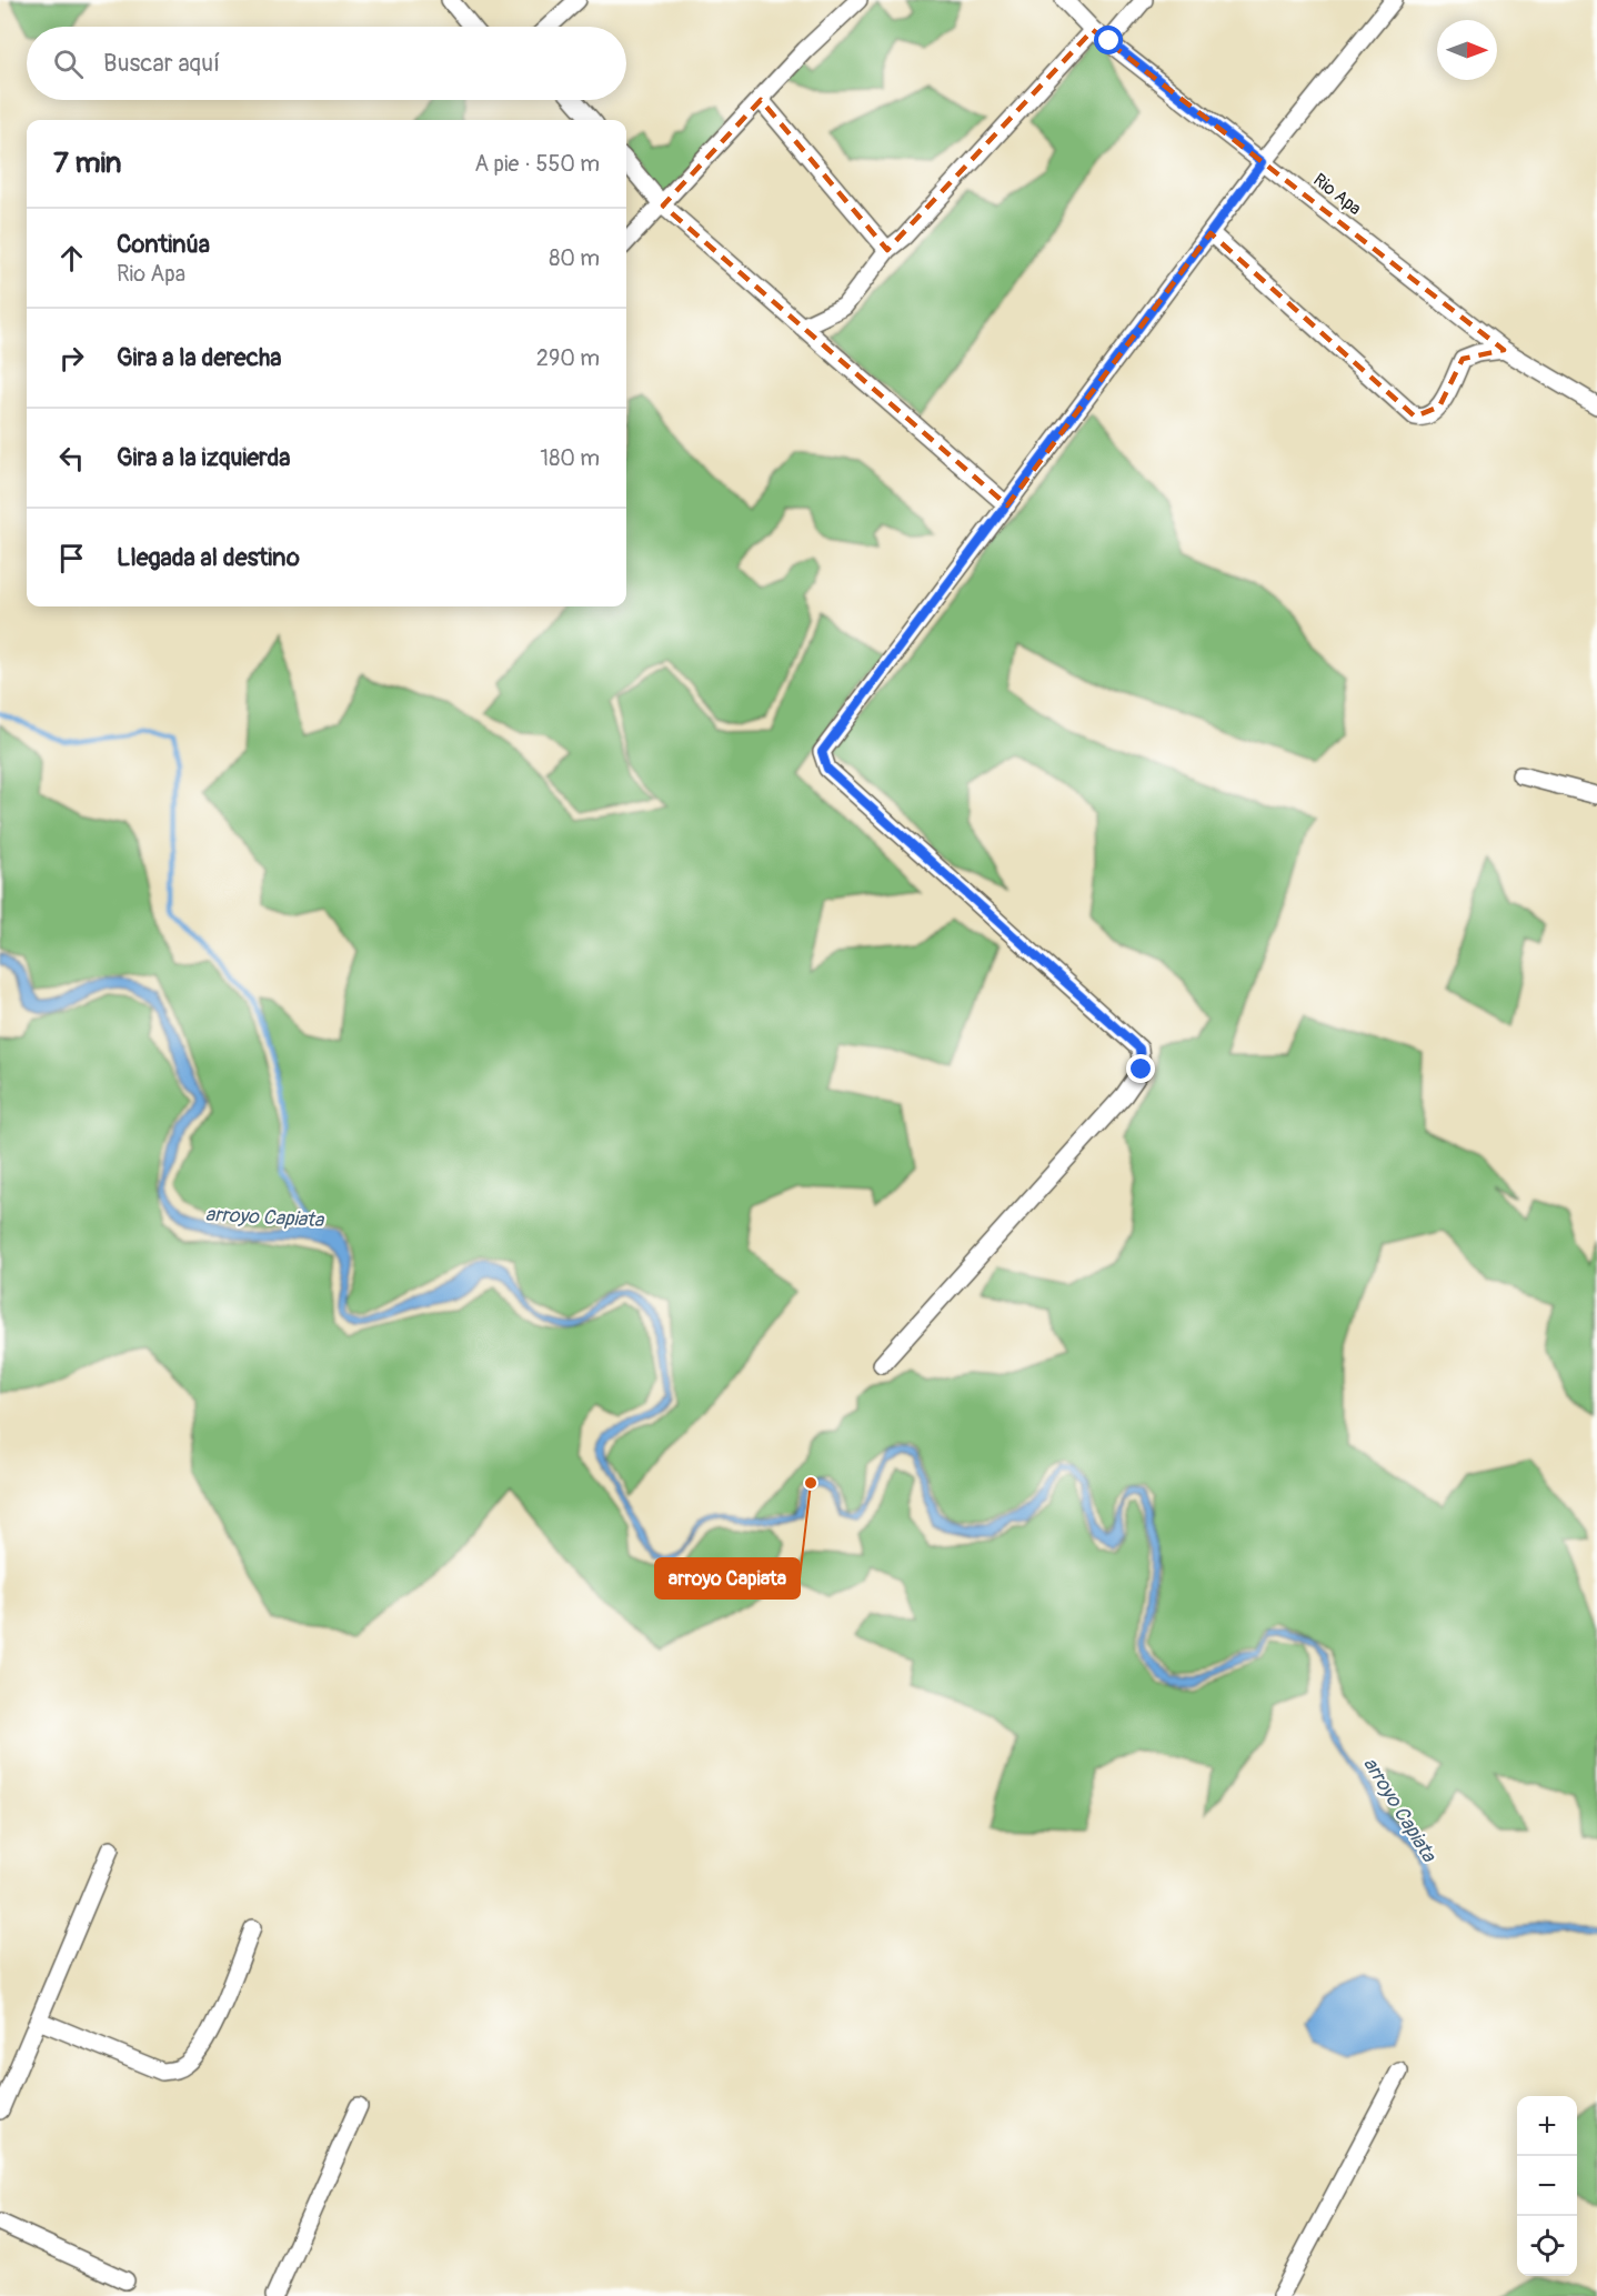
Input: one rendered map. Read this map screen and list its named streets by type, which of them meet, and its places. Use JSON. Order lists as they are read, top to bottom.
{
  "streets": {
    "street": ["Rio Apa"]
  },
  "water": ["arroyo Capiata"],
  "places": ["arroyo Capiata"],
  "north": "right",
  "page": {
    "search": "Buscar aquí",
    "heading": ["7 min", "A pie · 550 m"],
    "list": [
      ["Continúa", "Rio Apa", "80 m"],
      ["Gira a la derecha", "290 m"],
      ["Gira a la izquierda", "180 m"],
      "Llegada al destino"
    ],
    "map_buttons": ["+", "−"]
  }
}
